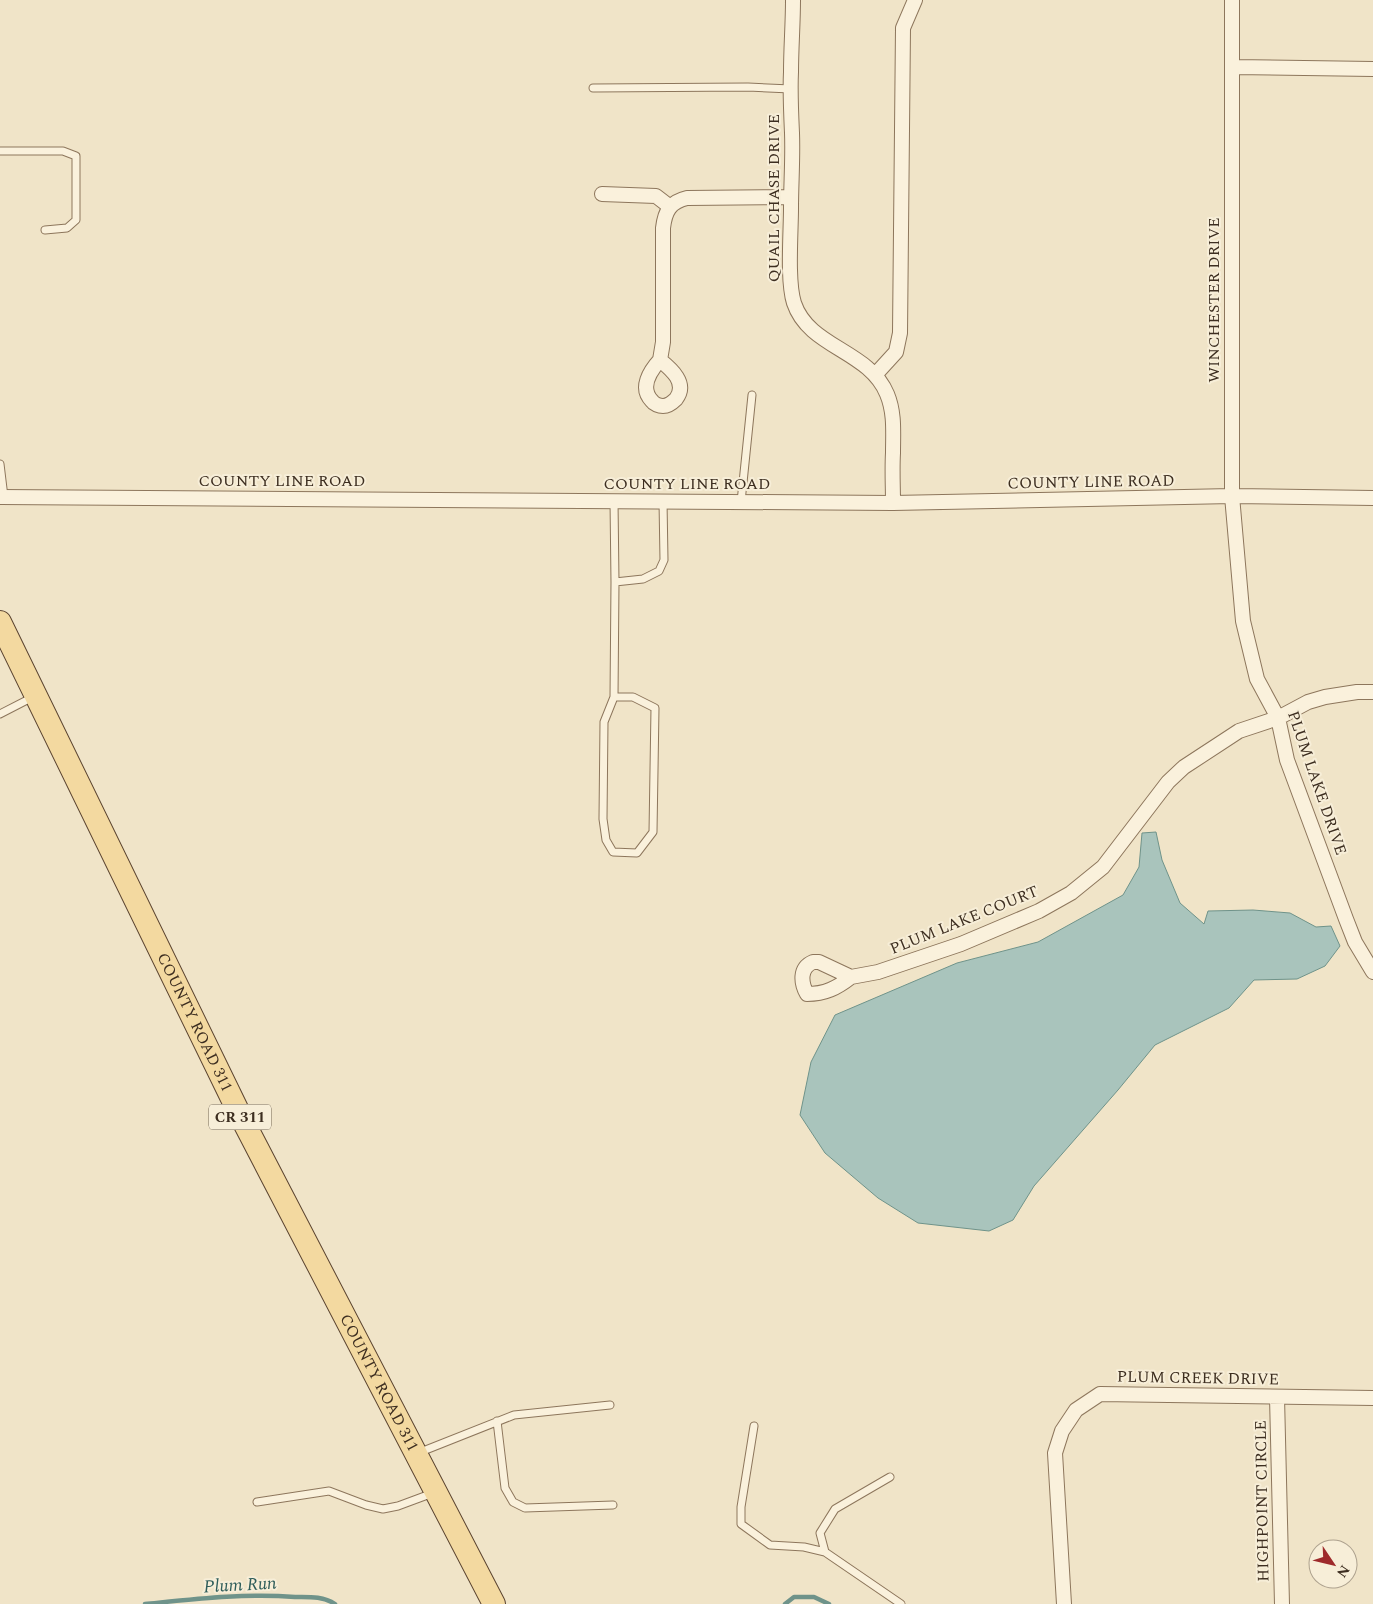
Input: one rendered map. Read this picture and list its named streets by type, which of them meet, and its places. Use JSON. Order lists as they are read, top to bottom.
{
  "streets": {
    "main road": ["COUNTY ROAD 311", "CR 311"],
    "street": [
      "QUAIL CHASE DRIVE",
      "WINCHESTER DRIVE",
      "COUNTY LINE ROAD",
      "PLUM LAKE DRIVE",
      "PLUM LAKE COURT",
      "PLUM CREEK DRIVE",
      "HIGHPOINT CIRCLE"
    ]
  },
  "crossings": [
    ["QUAIL CHASE DRIVE", "COUNTY LINE ROAD"],
    ["WINCHESTER DRIVE", "COUNTY LINE ROAD"],
    ["WINCHESTER DRIVE", "PLUM LAKE DRIVE"],
    ["PLUM LAKE DRIVE", "PLUM LAKE COURT"],
    ["PLUM CREEK DRIVE", "HIGHPOINT CIRCLE"]
  ],
  "water": ["Plum Run"],
  "north": "bottom right"
}
